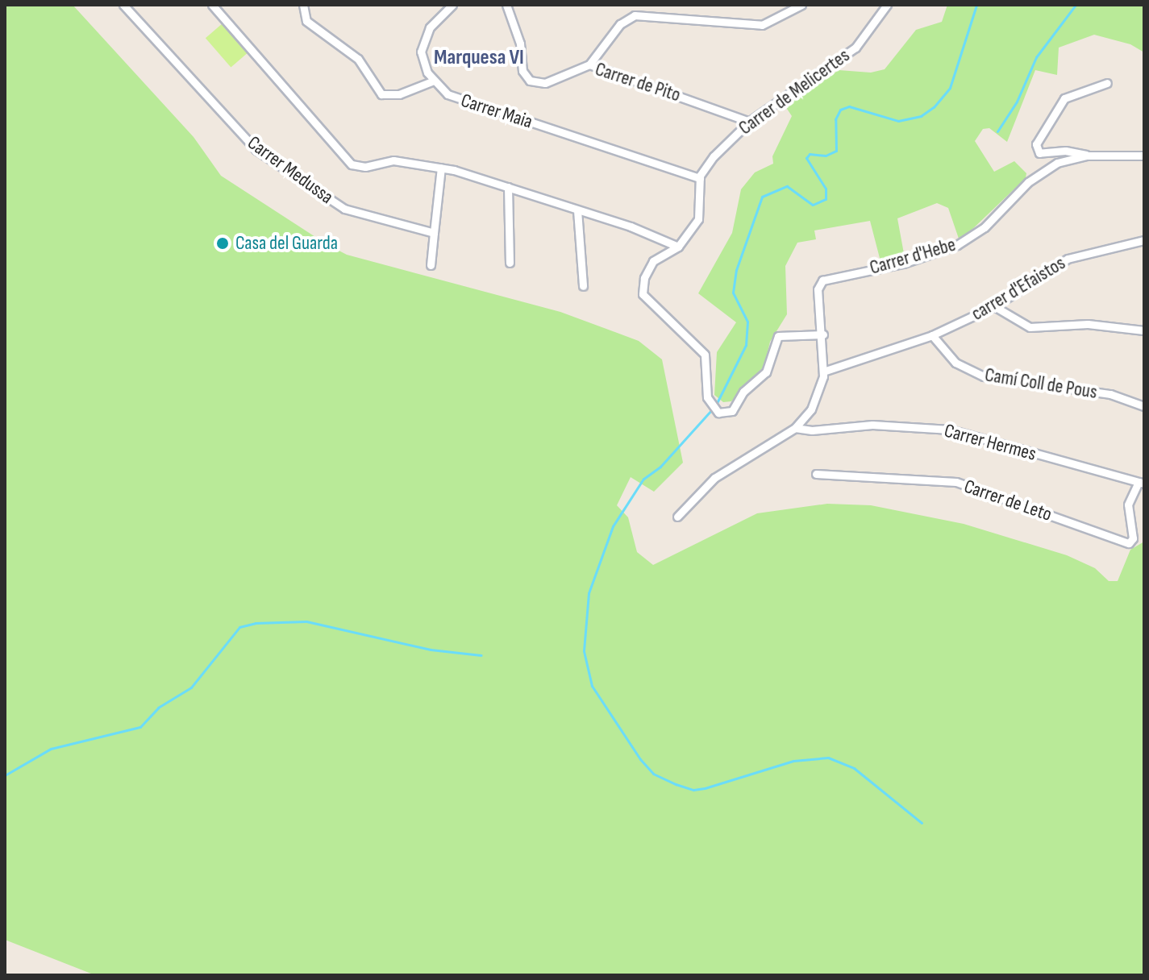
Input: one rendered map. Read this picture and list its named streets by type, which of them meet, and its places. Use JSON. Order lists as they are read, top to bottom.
{
  "streets": {
    "street": [
      "Carrer de Pito",
      "Carrer de Melicertes",
      "Carrer Maia",
      "Carrer Medussa",
      "Carrer d'Hebe",
      "carrer d'Efaistos",
      "Camí Coll de Pous",
      "Carrer Hermes",
      "Carrer de Leto"
    ]
  },
  "crossings": [
    ["Carrer de Pito", "Carrer de Melicertes"],
    ["Carrer de Melicertes", "Carrer Maia"],
    ["carrer d'Efaistos", "Camí Coll de Pous"],
    ["Carrer Hermes", "Carrer de Leto"]
  ],
  "districts": ["Marquesa VI"],
  "places": ["Casa del Guarda"]
}
